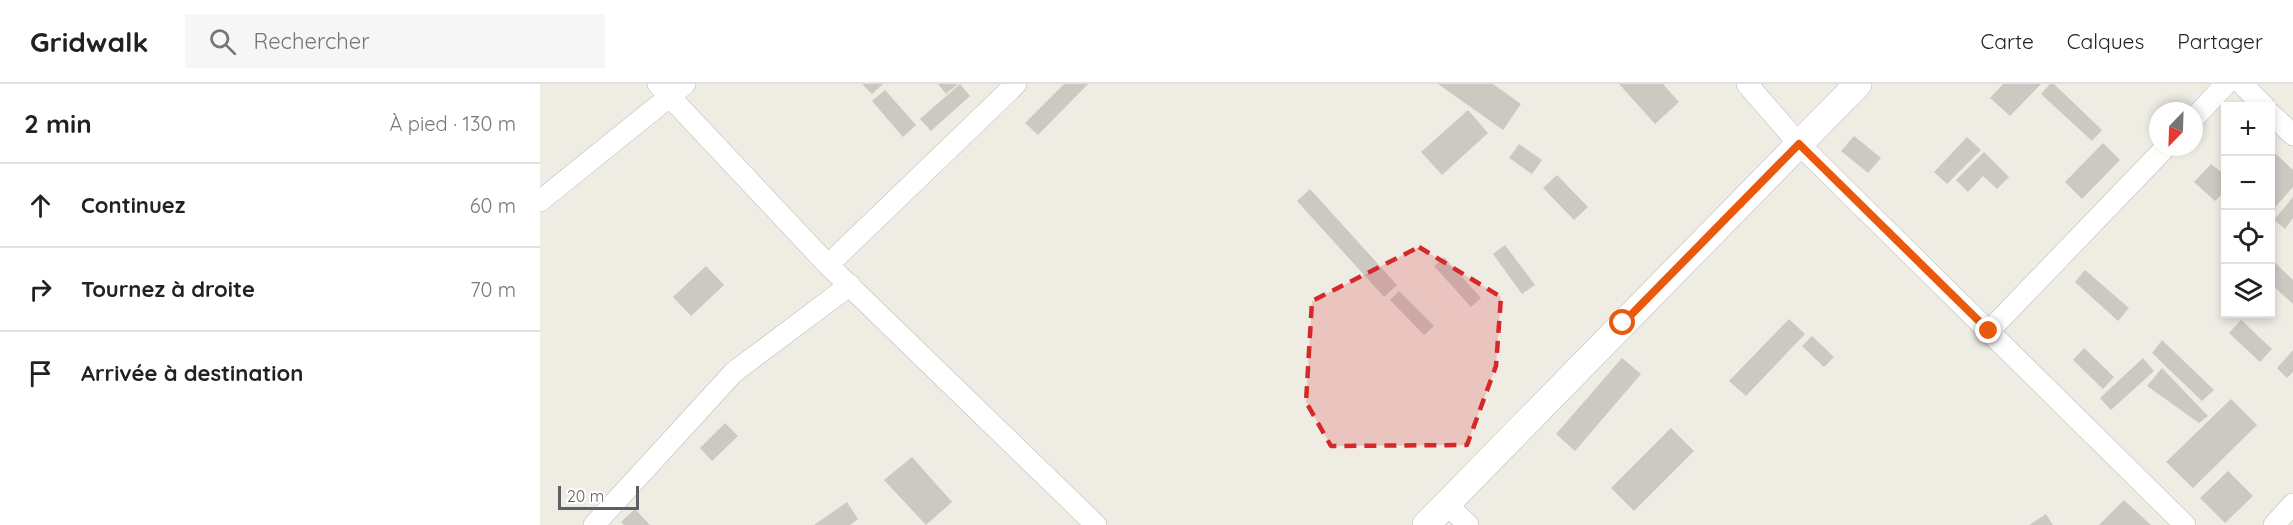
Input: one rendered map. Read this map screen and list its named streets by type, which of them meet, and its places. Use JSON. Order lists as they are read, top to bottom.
{
  "scale_bar": "20 m",
  "north": "bottom left",
  "page": {
    "header": "Gridwalk",
    "search": "Rechercher",
    "nav": ["Carte", "Calques", "Partager"],
    "heading": ["2 min", "À pied · 130 m"],
    "map_buttons": ["+", "−"],
    "list": [
      ["Continuez", "60 m"],
      ["Tournez à droite", "70 m"],
      "Arrivée à destination"
    ],
    "scale": "20 m"
  }
}
